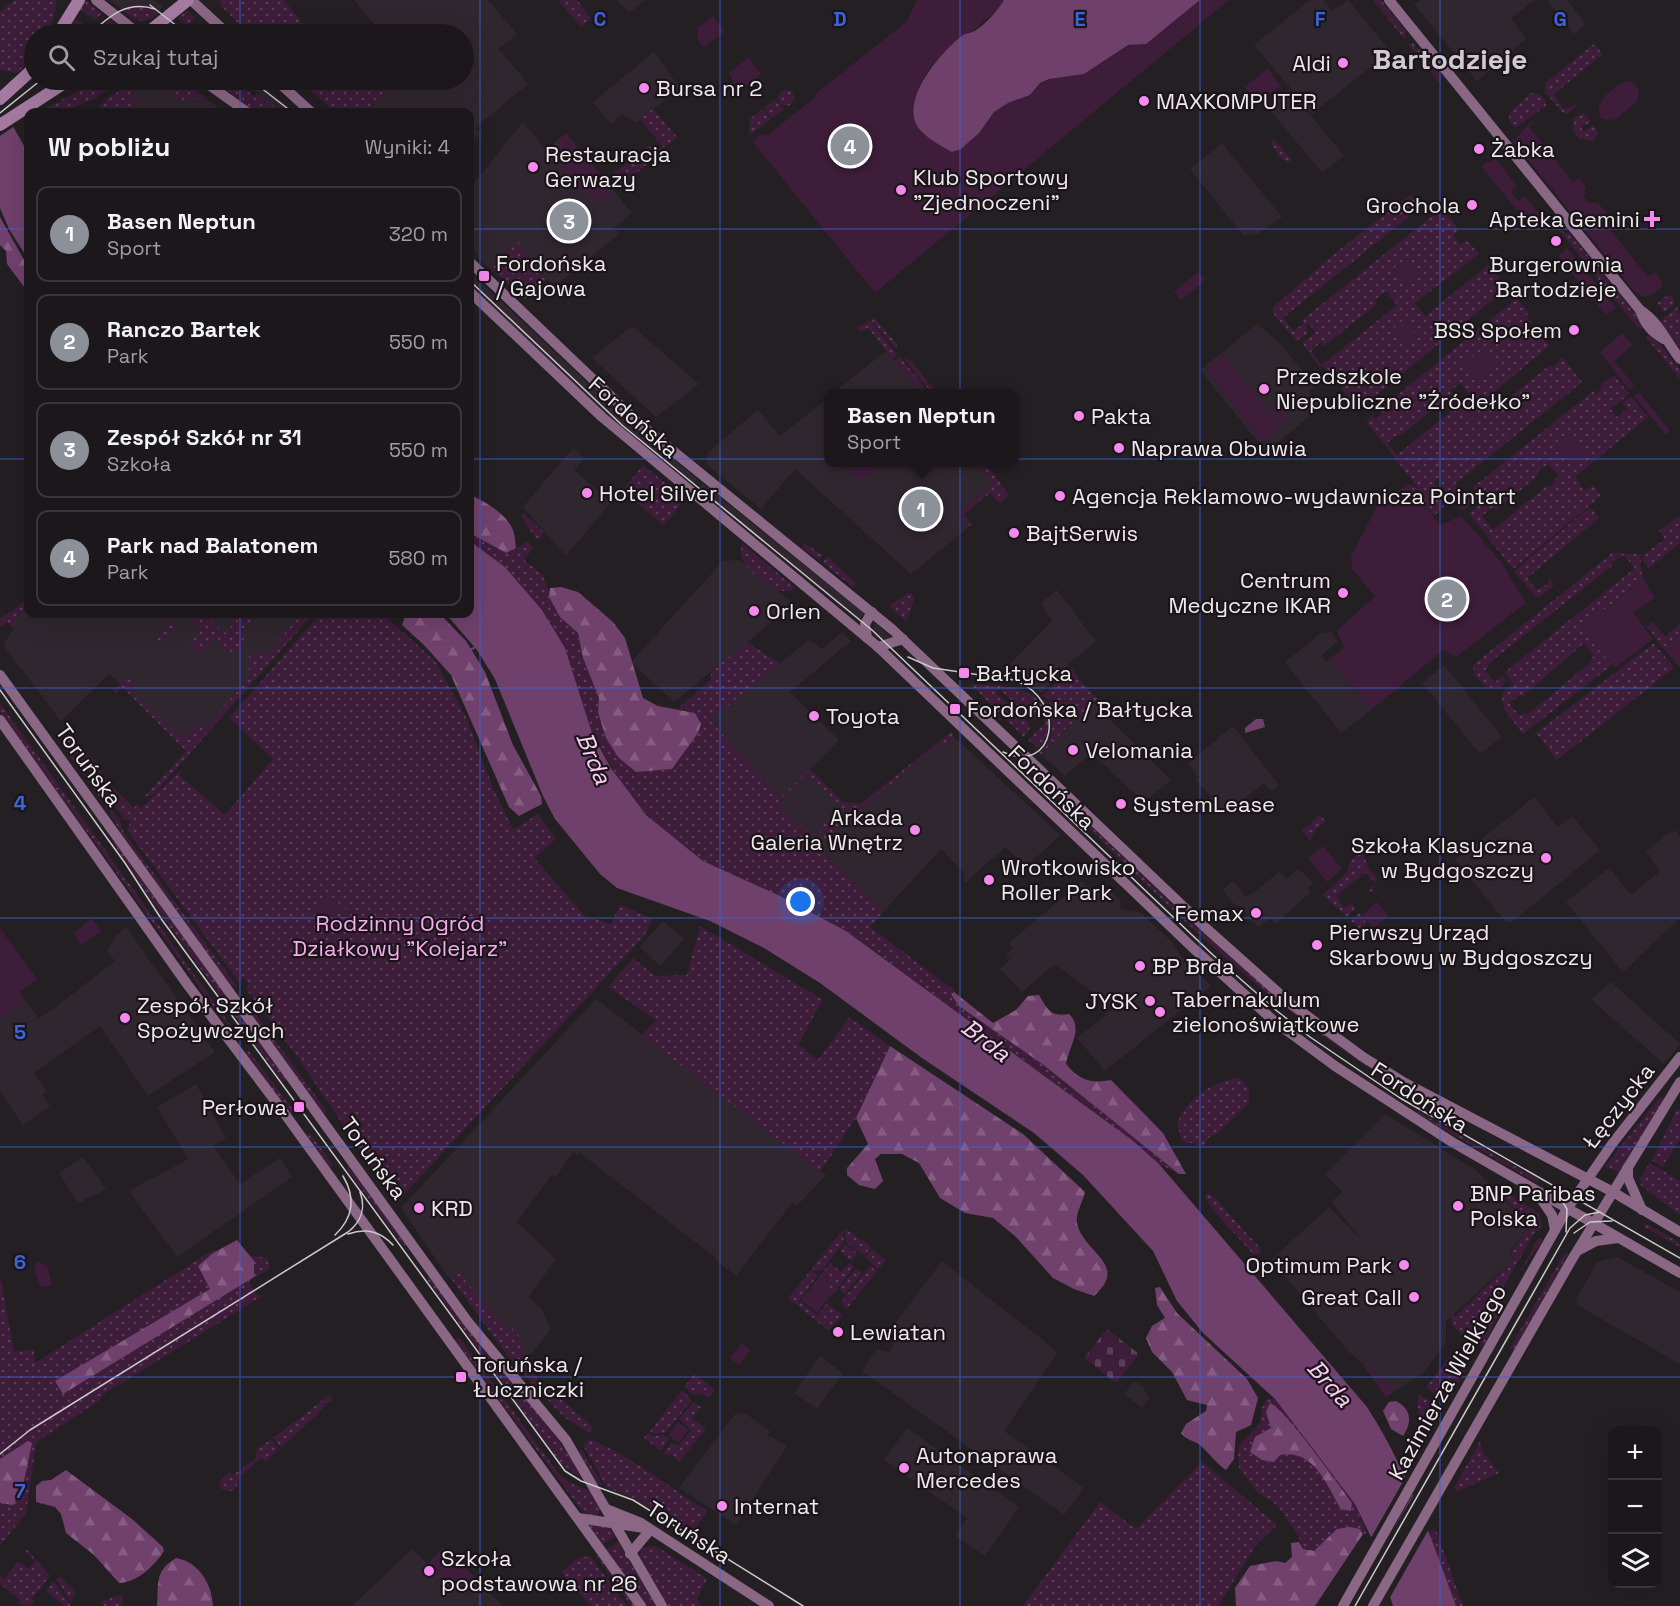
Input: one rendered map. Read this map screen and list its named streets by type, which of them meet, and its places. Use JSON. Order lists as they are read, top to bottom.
{
  "streets": {
    "main road": [
      "Fordońska",
      "Toruńska",
      "Łęczycka",
      "Kazimierza Wielkiego"
    ]
  },
  "crossings": [
    ["Fordońska", "Łęczycka"],
    ["Fordońska", "Kazimierza Wielkiego"],
    ["Łęczycka", "Kazimierza Wielkiego"]
  ],
  "districts": ["Bartodzieje"],
  "water": ["Brda"],
  "parks": ["Rodzinny Ogród Działkowy \"Kolejarz\""],
  "places": {
    "other": [
      "Aldi",
      "Bursa nr 2",
      "MAXKOMPUTER",
      "Żabka",
      "Restauracja Gerwazy",
      "Klub Sportowy \"Zjednoczeni\"",
      "Grochola",
      "Burgerownia Bartodzieje",
      "BSS Społem",
      "Przedszkole Niepubliczne \"Źródełko\"",
      "Pakta",
      "Naprawa Obuwia",
      "Hotel Silver",
      "Agencja Reklamowo-wydawnicza Pointart",
      "BajtSerwis",
      "Centrum Medyczne IKAR",
      "Orlen",
      "Toyota",
      "Velomania",
      "SystemLease",
      "Arkada Galeria Wnętrz",
      "Szkoła Klasyczna w Bydgoszczy",
      "Wrotkowisko Roller Park",
      "Femax",
      "Pierwszy Urząd Skarbowy w Bydgoszczy",
      "BP Brda",
      "JYSK",
      "Tabernakulum zielonoświątkowe",
      "Zespół Szkół Spożywczych",
      "BNP Paribas Polska",
      "KRD",
      "Optimum Park",
      "Great Call",
      "Lewiatan",
      "Autonaprawa Mercedes",
      "Internat",
      "Szkoła podstawowa nr 26"
    ],
    "health": ["Apteka Gemini"],
    "transit": [
      "Fordońska / Gajowa",
      "Bałtycka",
      "Fordońska / Bałtycka",
      "Perłowa",
      "Toruńska / Łuczniczki"
    ]
  },
  "page": {
    "search": "Szukaj tutaj",
    "heading": ["W pobliżu", "Wyniki: 4"],
    "pins": [
      "4",
      "3",
      "1",
      "2"
    ],
    "list": [
      {
        "mark": "1",
        "name": "Basen Neptun",
        "note": "Sport",
        "value": "320 m"
      },
      {
        "mark": "2",
        "name": "Ranczo Bartek",
        "note": "Park",
        "value": "550 m"
      },
      {
        "mark": "3",
        "name": "Zespół Szkół nr 31",
        "note": "Szkoła",
        "value": "550 m"
      },
      {
        "mark": "4",
        "name": "Park nad Balatonem",
        "note": "Park",
        "value": "580 m"
      }
    ],
    "popup": ["Basen Neptun", "Sport"],
    "map_buttons": ["+", "−"]
  },
  "grid": {
    "columns": [
      "C",
      "D",
      "E",
      "F",
      "G"
    ],
    "rows": [
      "4",
      "5",
      "6",
      "7"
    ]
  }
}
